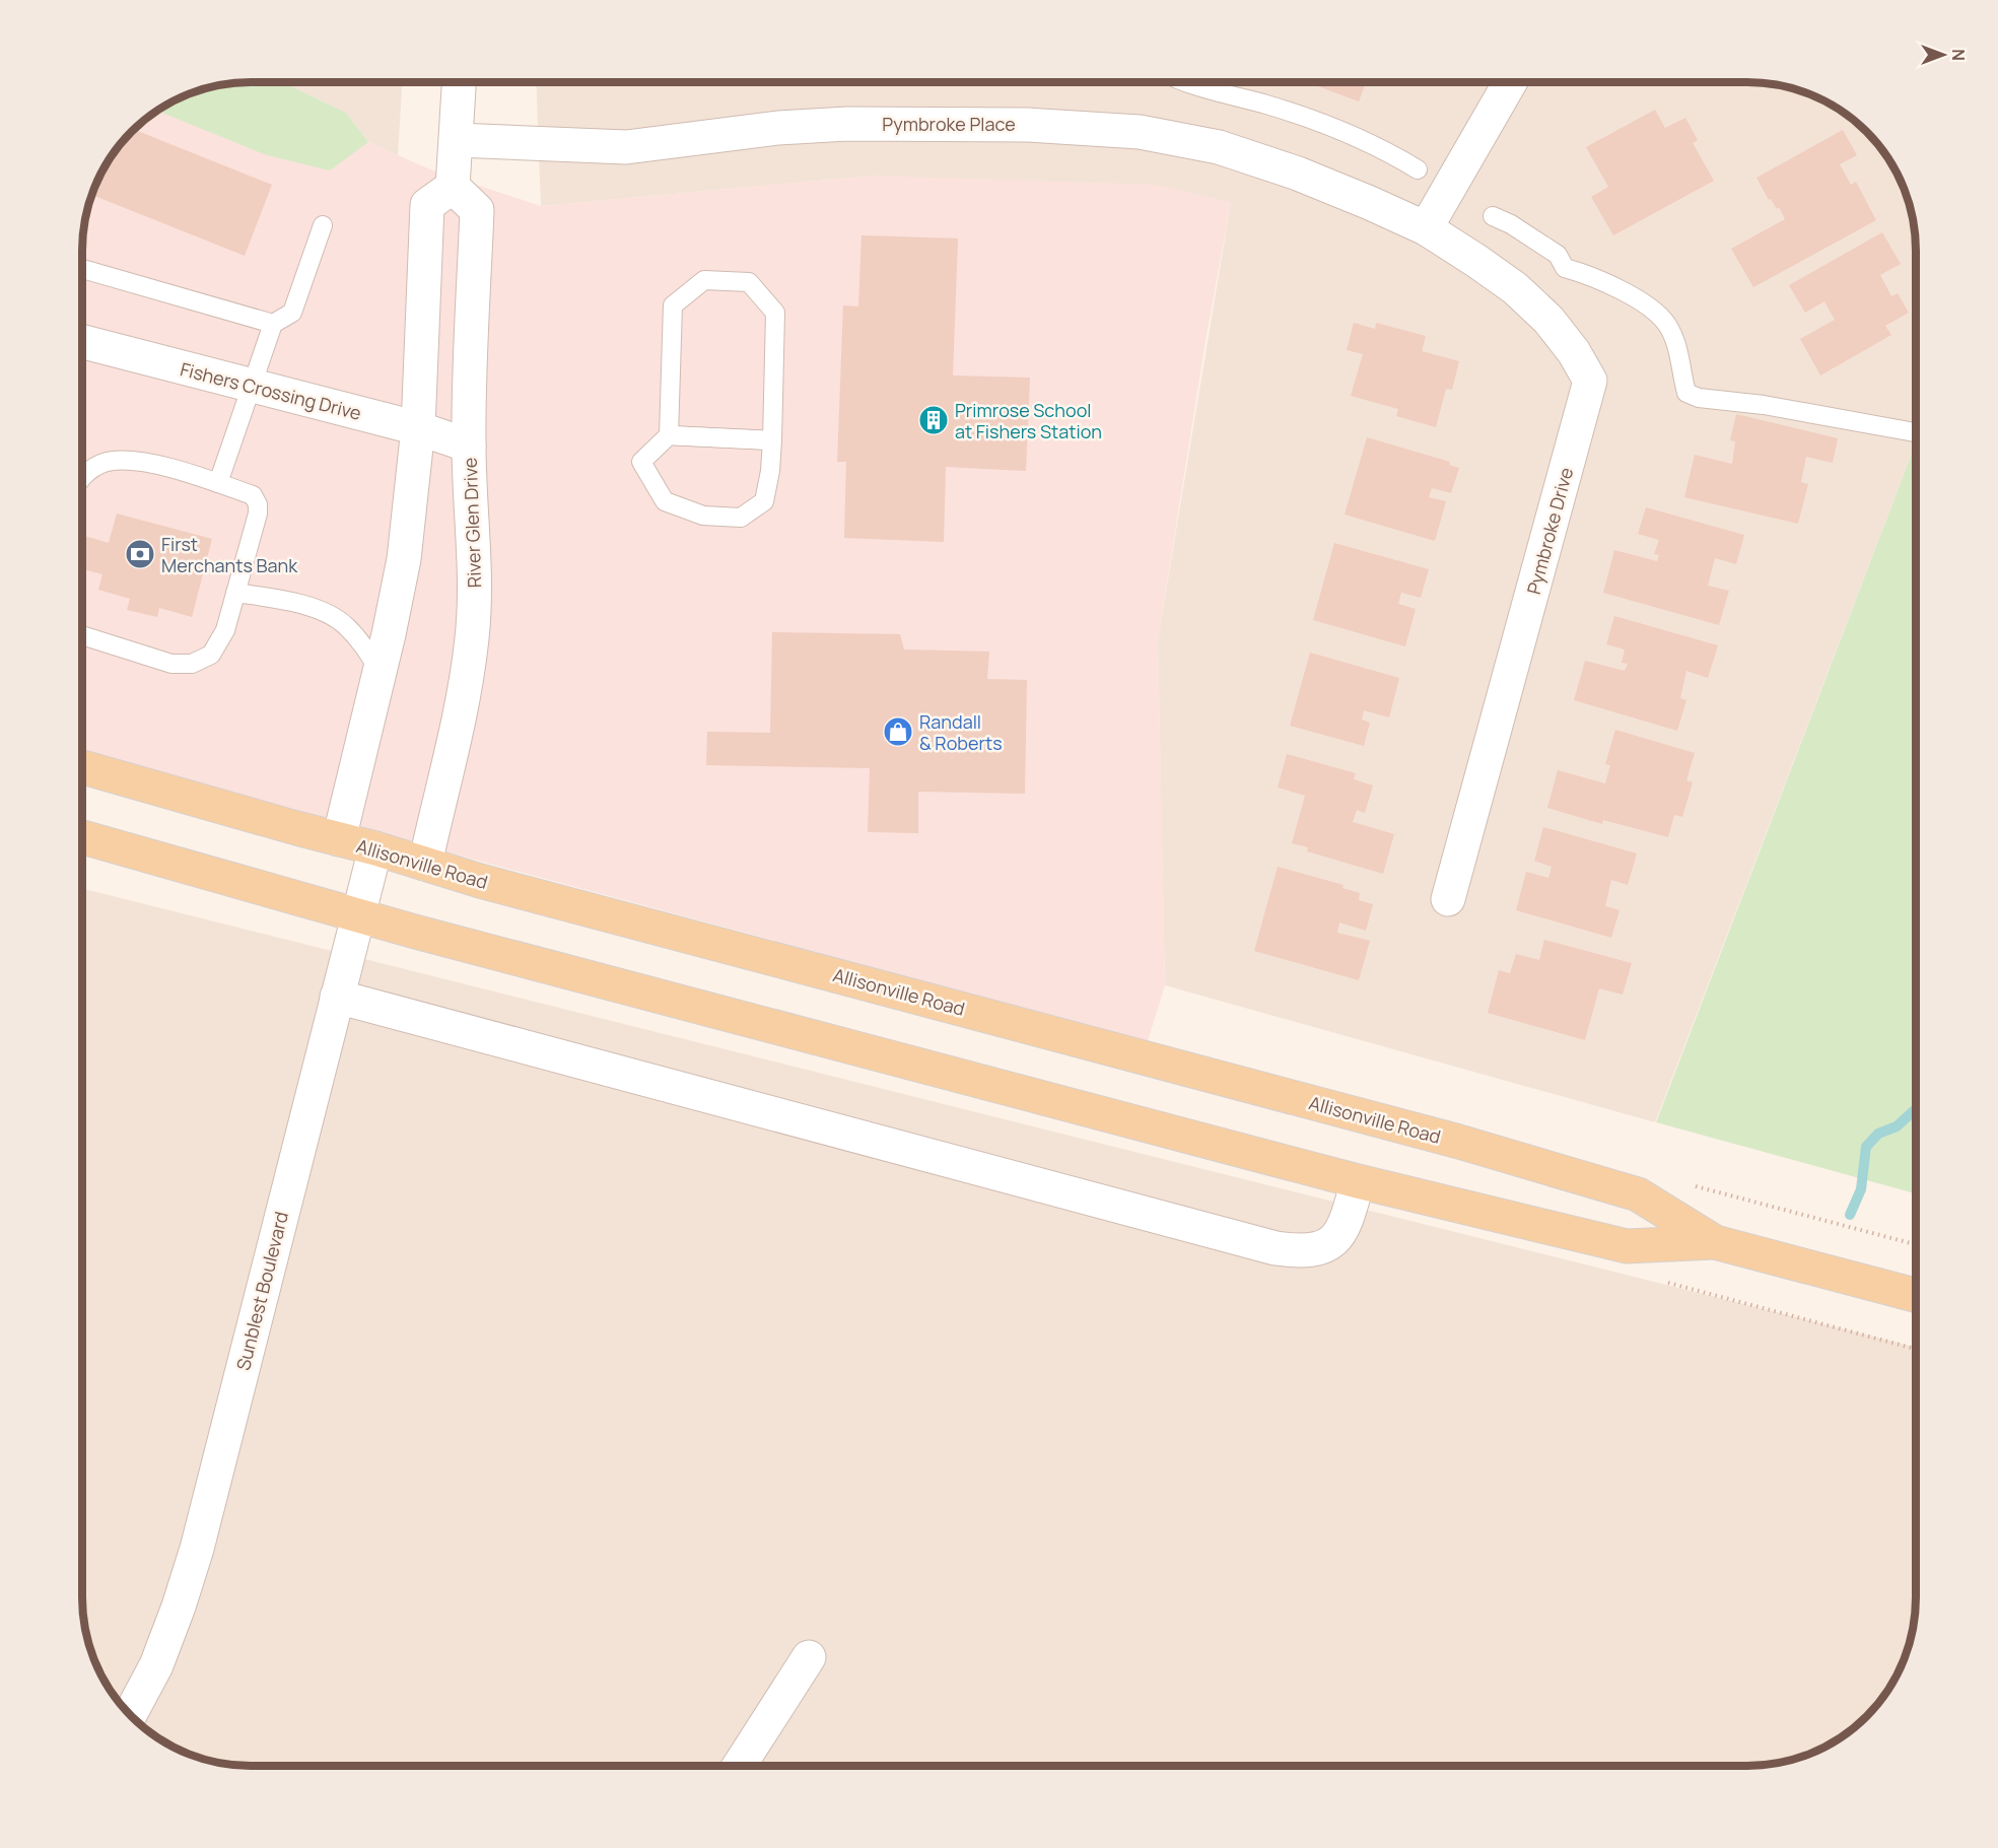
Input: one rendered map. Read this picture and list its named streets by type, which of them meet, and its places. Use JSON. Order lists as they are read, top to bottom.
{
  "streets": {
    "main road": ["Allisonville Road"],
    "street": [
      "Pymbroke Place",
      "Fishers Crossing Drive",
      "River Glen Drive",
      "Pymbroke Drive",
      "Sunblest Boulevard"
    ]
  },
  "crossings": [
    ["Pymbroke Place", "Pymbroke Drive"],
    ["Fishers Crossing Drive", "River Glen Drive"],
    ["River Glen Drive", "Allisonville Road"],
    ["Allisonville Road", "Sunblest Boulevard"]
  ],
  "places": {
    "building": ["Primrose School at Fishers Station"],
    "bank": ["First Merchants Bank"],
    "shop": ["Randall & Roberts"]
  },
  "north": "right"
}
